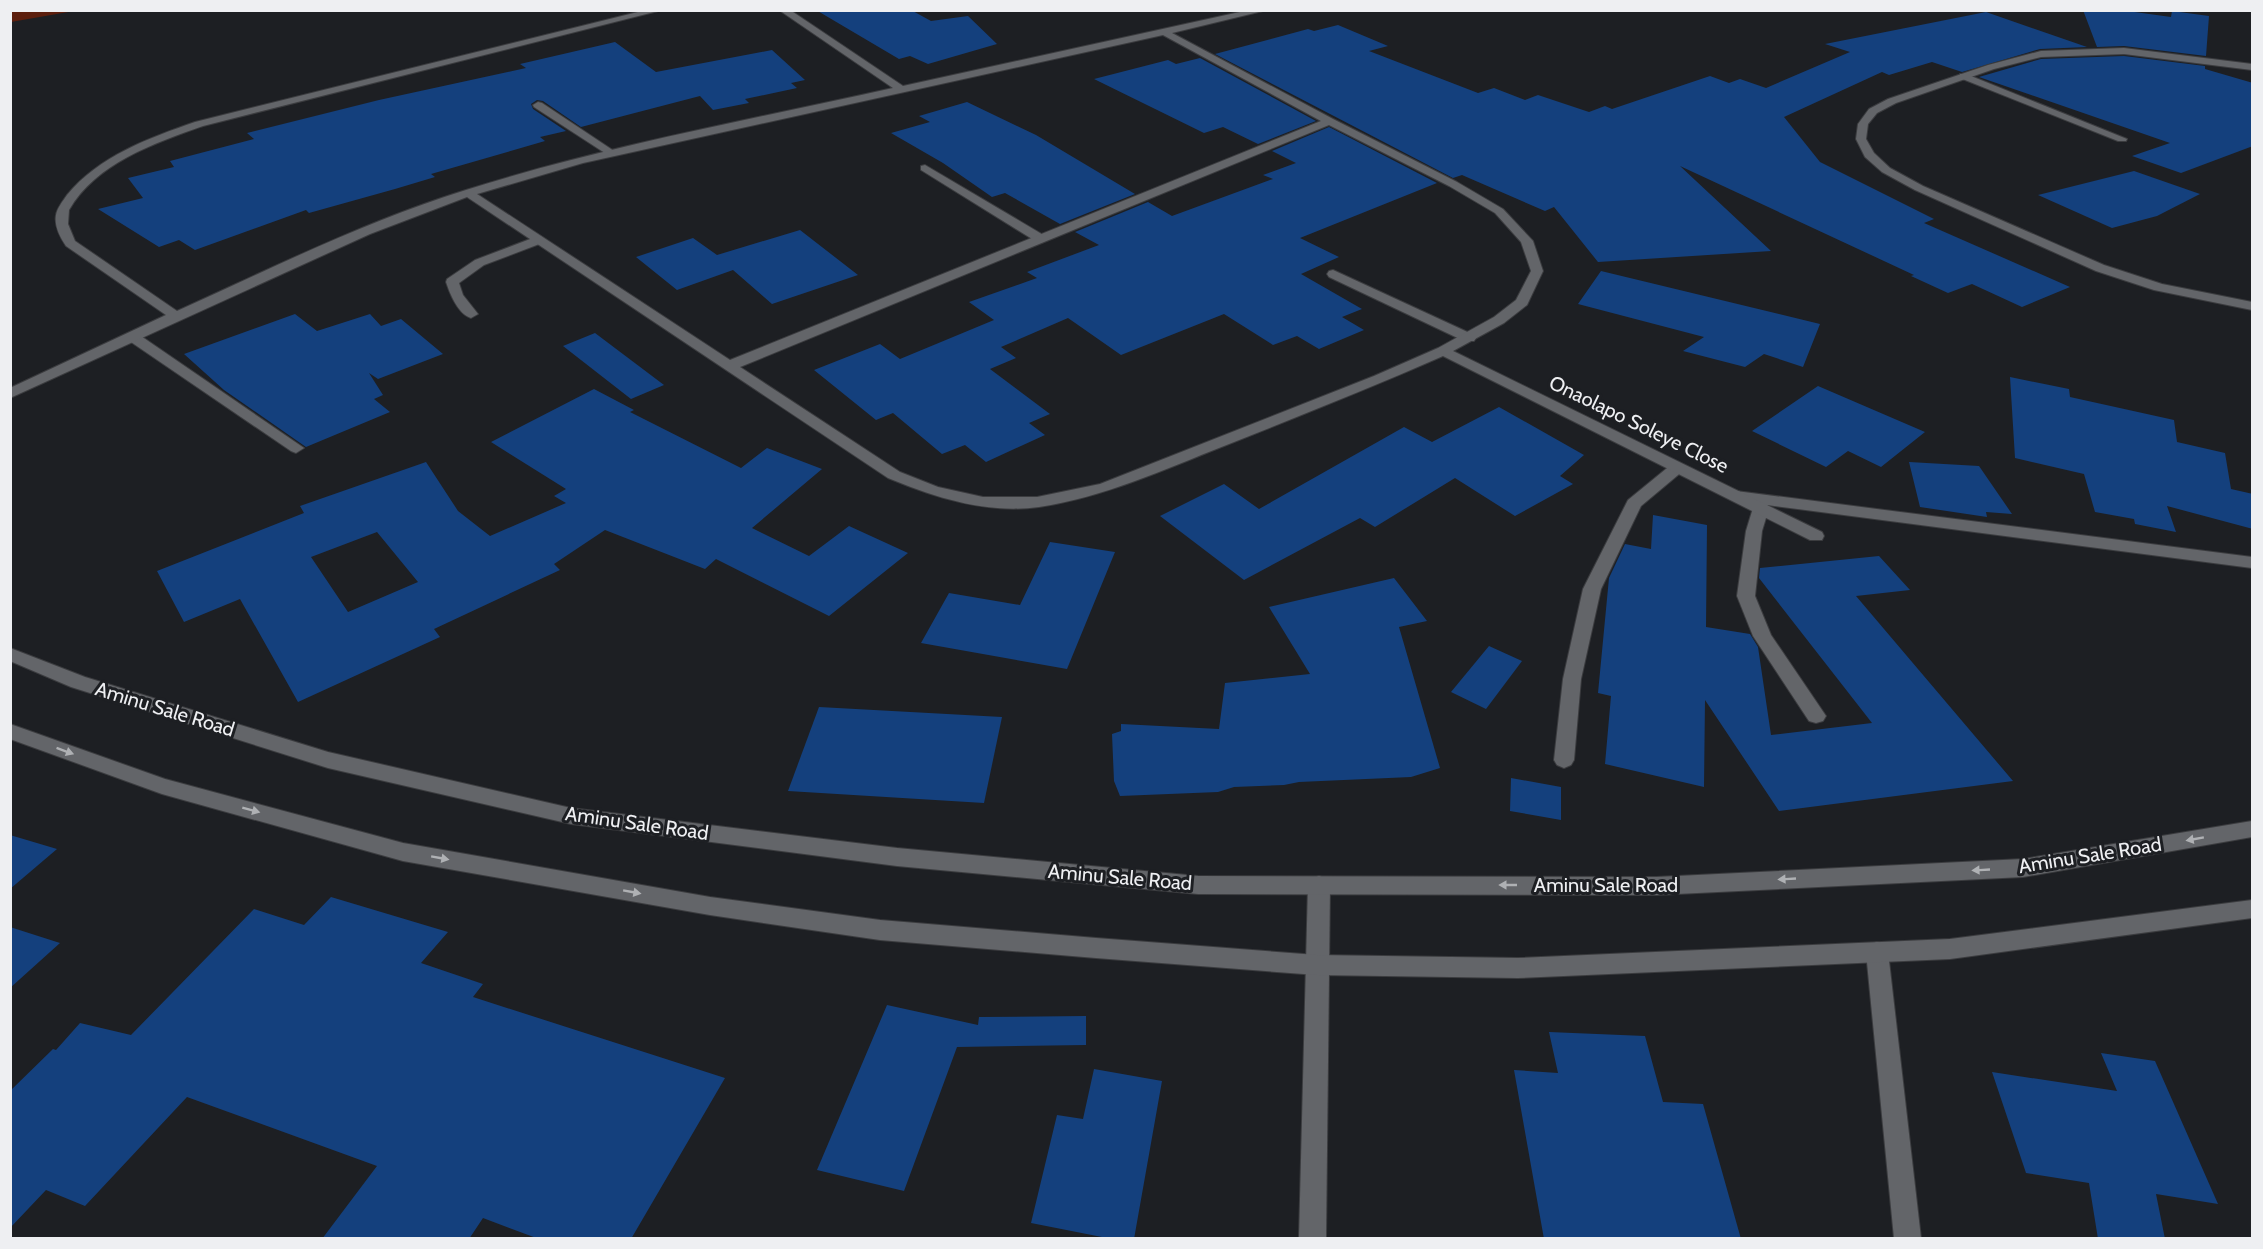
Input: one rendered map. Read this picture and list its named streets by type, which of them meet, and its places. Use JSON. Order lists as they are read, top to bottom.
{
  "streets": {
    "street": ["Onaolapo Soleye Close", "Aminu Sale Road"]
  }
}
